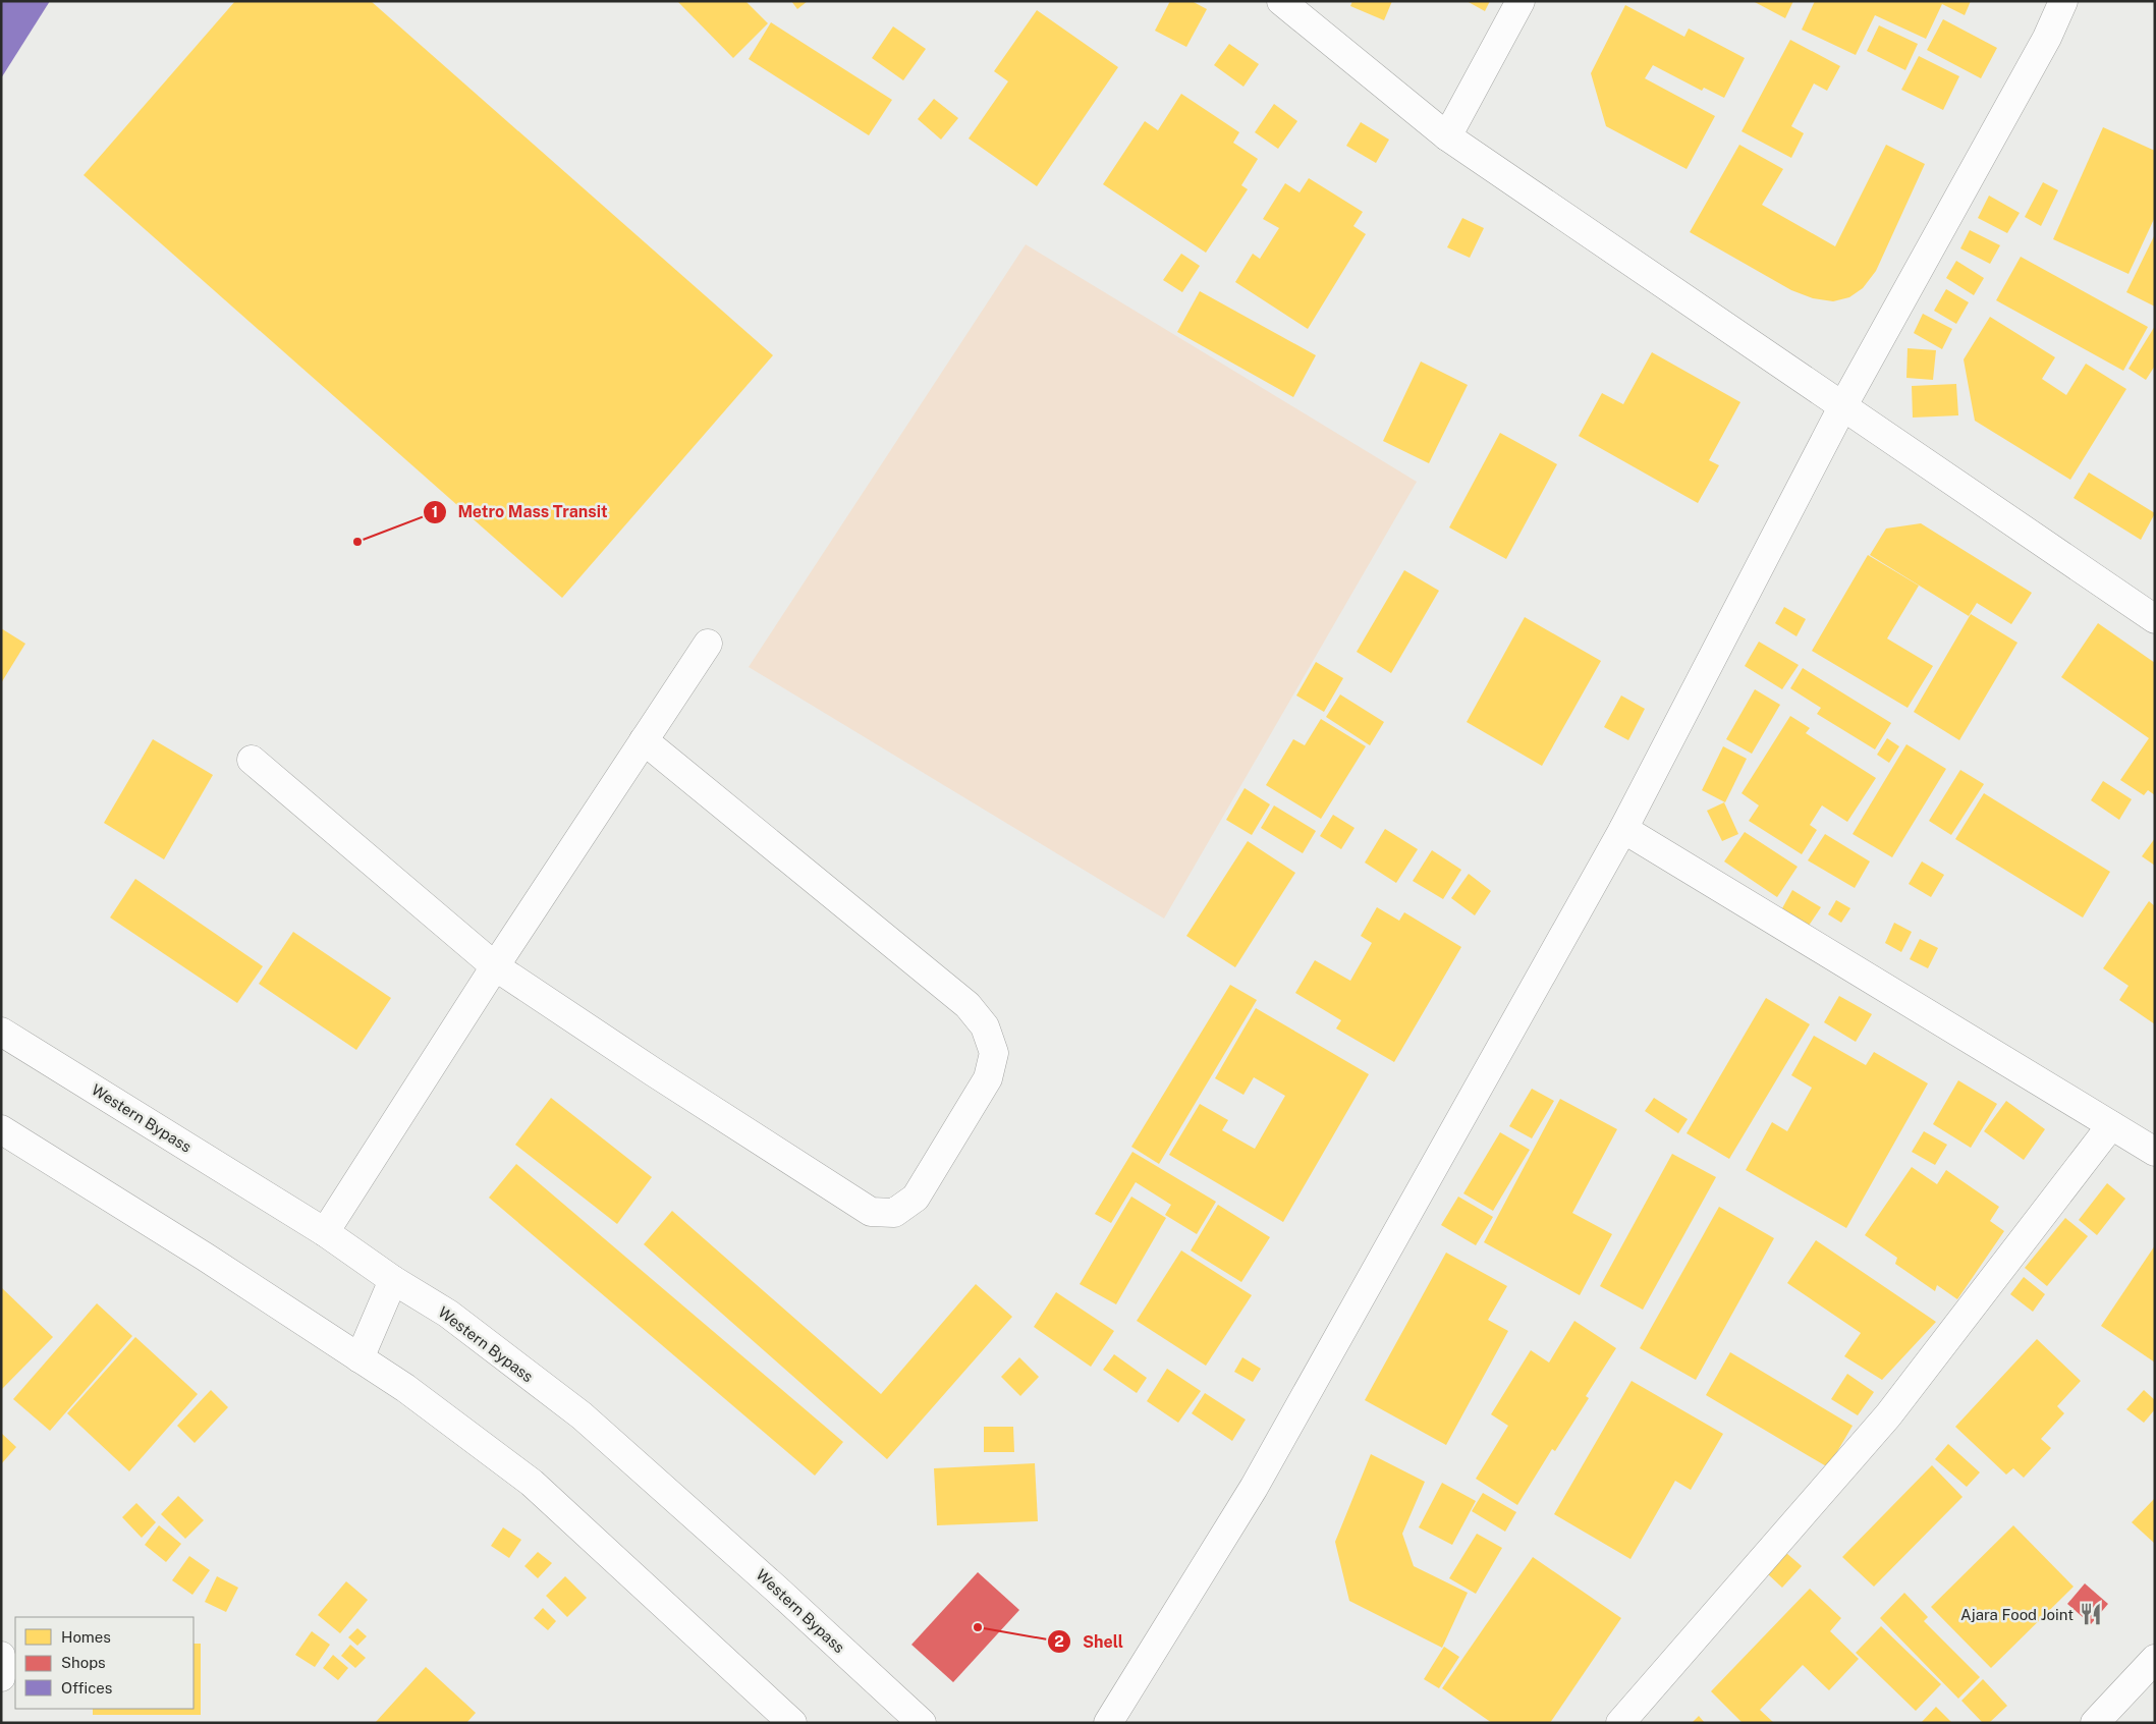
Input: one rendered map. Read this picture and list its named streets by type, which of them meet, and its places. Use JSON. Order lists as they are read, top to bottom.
{
  "streets": {
    "main road": ["Western Bypass"]
  },
  "places": {
    "other": ["Metro Mass Transit", "Shell"],
    "restaurant": ["Ajara Food Joint"]
  },
  "legend": ["Homes", "Shops", "Offices"]
}
